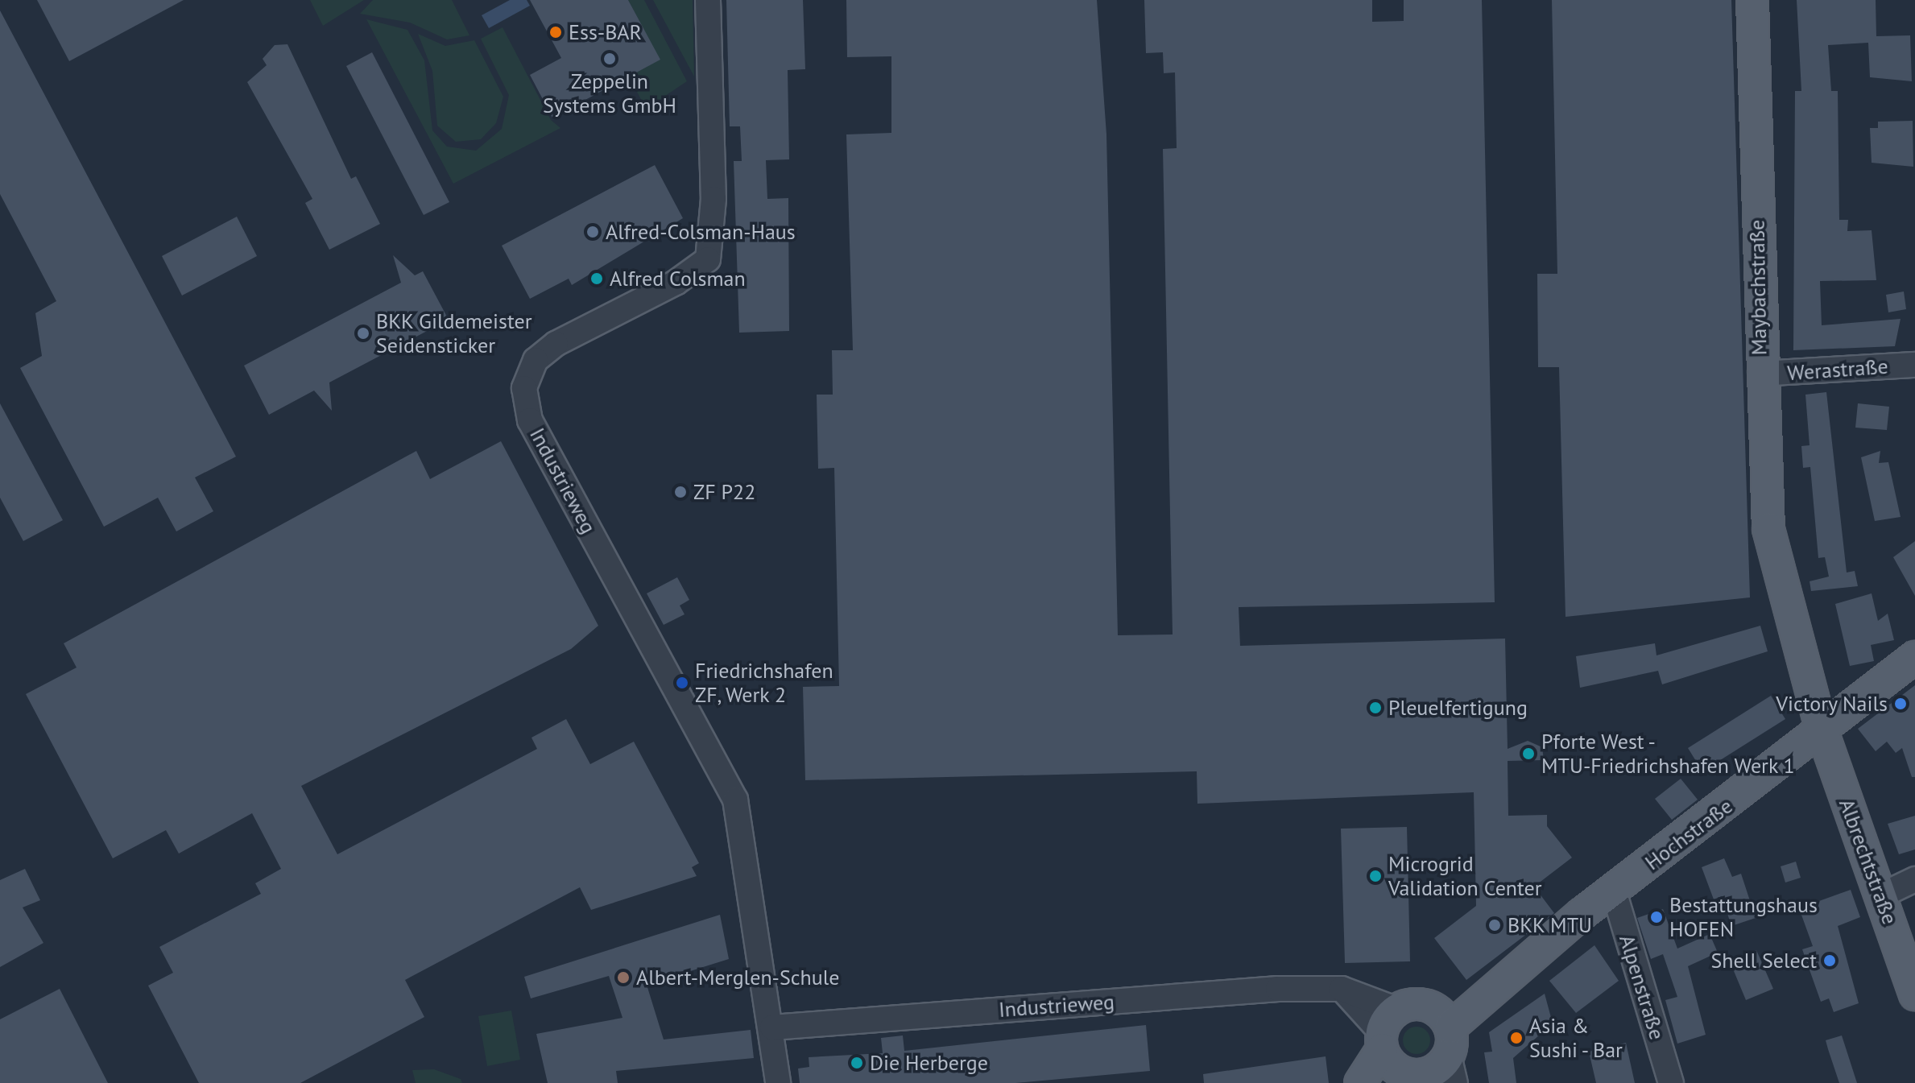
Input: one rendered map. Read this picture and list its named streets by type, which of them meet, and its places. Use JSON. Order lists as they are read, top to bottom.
{
  "streets": {
    "main road": ["Maybachstraße", "Hochstraße", "Albrechtstraße"],
    "street": ["Werastraße", "Industrieweg", "Alpenstraße"]
  },
  "crossings": [
    ["Maybachstraße", "Werastraße"],
    ["Maybachstraße", "Hochstraße"],
    ["Maybachstraße", "Albrechtstraße"],
    ["Industrieweg", "Hochstraße"],
    ["Hochstraße", "Albrechtstraße"],
    ["Hochstraße", "Alpenstraße"]
  ],
  "places": [
    "Ess-BAR",
    "Zeppelin Systems GmbH",
    "Alfred-Colsman-Haus",
    "Alfred Colsman",
    "BKK Gildemeister Seidensticker",
    "ZF P22",
    "Friedrichshafen ZF, Werk 2",
    "Victory Nails",
    "Pleuelfertigung",
    "Pforte West - MTU-Friedrichshafen Werk 1",
    "Microgrid Validation Center",
    "Bestattungshaus HOFEN",
    "BKK MTU",
    "Shell Select",
    "Albert-Merglen-Schule",
    "Asia & Sushi - Bar",
    "Die Herberge"
  ]
}
